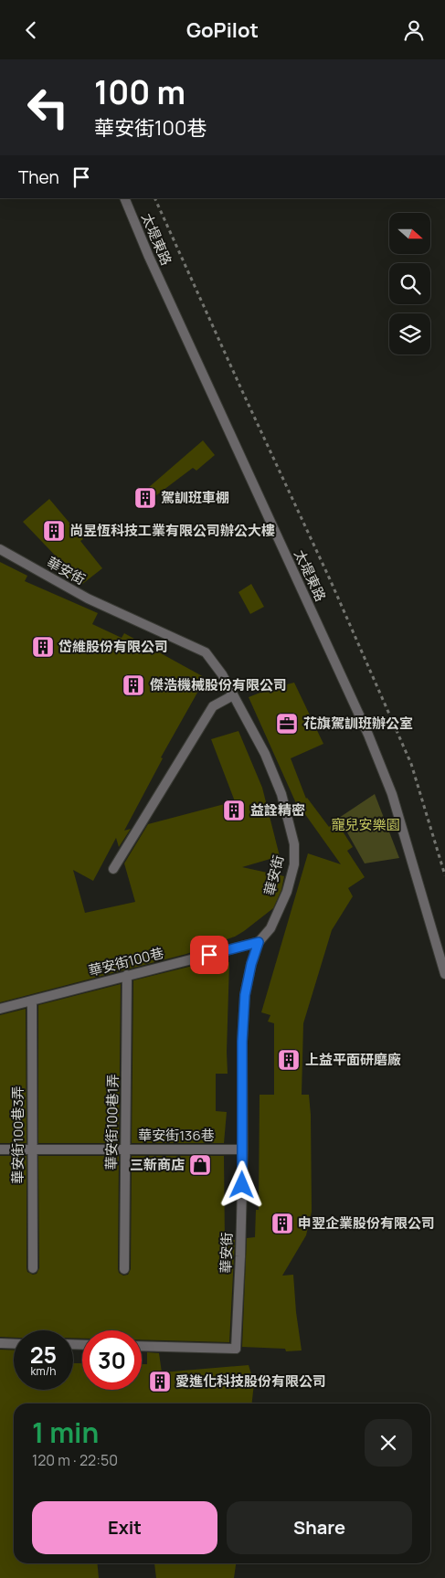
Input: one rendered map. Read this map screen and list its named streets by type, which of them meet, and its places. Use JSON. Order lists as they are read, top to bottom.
{
  "streets": {
    "street": [
      "太堤東路",
      "華安街",
      "華安街100巷",
      "華安街100巷1弄",
      "華安街100巷3弄",
      "華安街136巷"
    ]
  },
  "crossings": [
    ["華安街", "華安街100巷"],
    ["華安街", "華安街136巷"],
    ["華安街100巷", "華安街100巷1弄"],
    ["華安街100巷", "華安街100巷3弄"],
    ["華安街100巷1弄", "華安街136巷"],
    ["華安街100巷3弄", "華安街136巷"]
  ],
  "parks": ["寵兒安樂園"],
  "places": {
    "building": [
      "駕訓班車棚",
      "尚昱恆科技工業有限公司辦公大樓",
      "岱維股份有限公司",
      "傑浩機械股份有限公司",
      "益詮精密",
      "上益平面研磨廠",
      "申翌企業股份有限公司",
      "愛進化科技股份有限公司"
    ],
    "office": ["花旗駕訓班辦公室"],
    "shop": ["三新商店"]
  },
  "north": "right",
  "page": {
    "header": "GoPilot",
    "turn": ["100 m", "華安街100巷"],
    "then": "Then",
    "speed": "25 km/h",
    "limit": "30",
    "heading": ["1 min", "120 m · 22:50"],
    "buttons": ["Exit", "Share"]
  }
}
